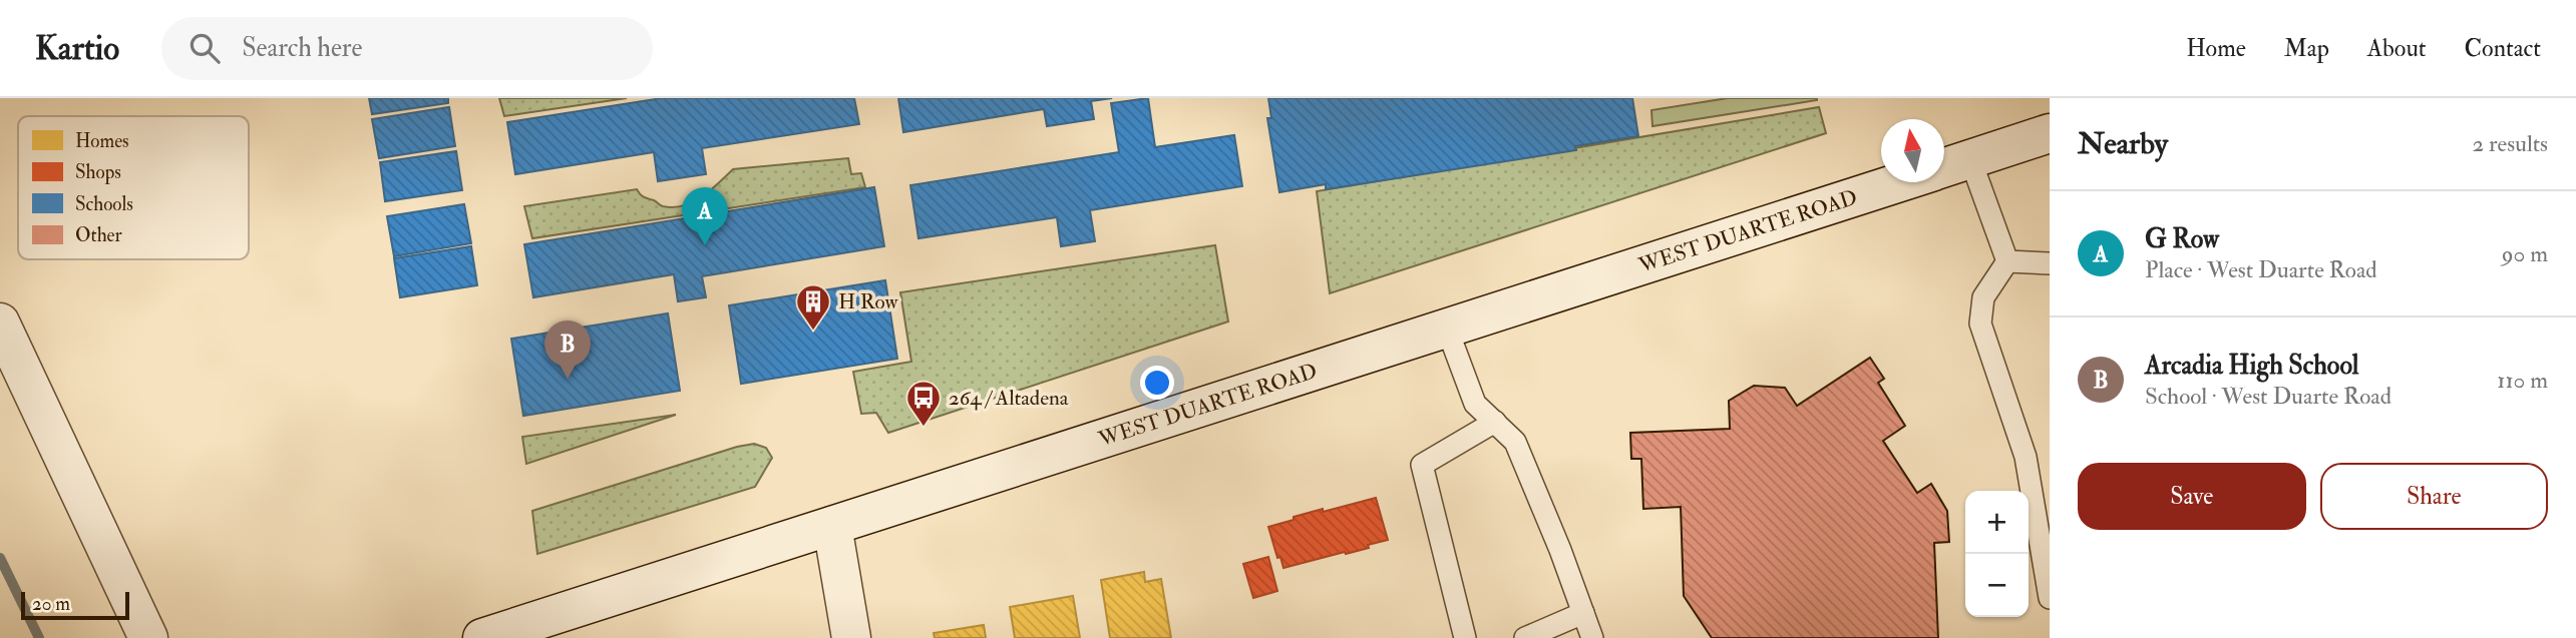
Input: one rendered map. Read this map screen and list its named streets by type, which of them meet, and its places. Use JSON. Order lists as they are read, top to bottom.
{
  "streets": {
    "main road": ["WEST DUARTE ROAD"]
  },
  "places": {
    "building": ["H Row"],
    "bus stop": ["264 / Altadena"]
  },
  "legend": [
    "Homes",
    "Shops",
    "Schools",
    "Other"
  ],
  "scale_bar": "20 m",
  "north": "top",
  "page": {
    "header": "Kartio",
    "search": "Search here",
    "nav": [
      "Home",
      "Map",
      "About",
      "Contact"
    ],
    "heading": ["Nearby", "2 results"],
    "pins": ["A", "B"],
    "list": [
      {
        "mark": "A",
        "name": "G Row",
        "note": "Place · West Duarte Road",
        "value": "90 m"
      },
      {
        "mark": "B",
        "name": "Arcadia High School",
        "note": "School · West Duarte Road",
        "value": "110 m"
      }
    ],
    "buttons": ["Save", "Share"],
    "map_buttons": ["+", "−"],
    "scale": "20 m"
  }
}
